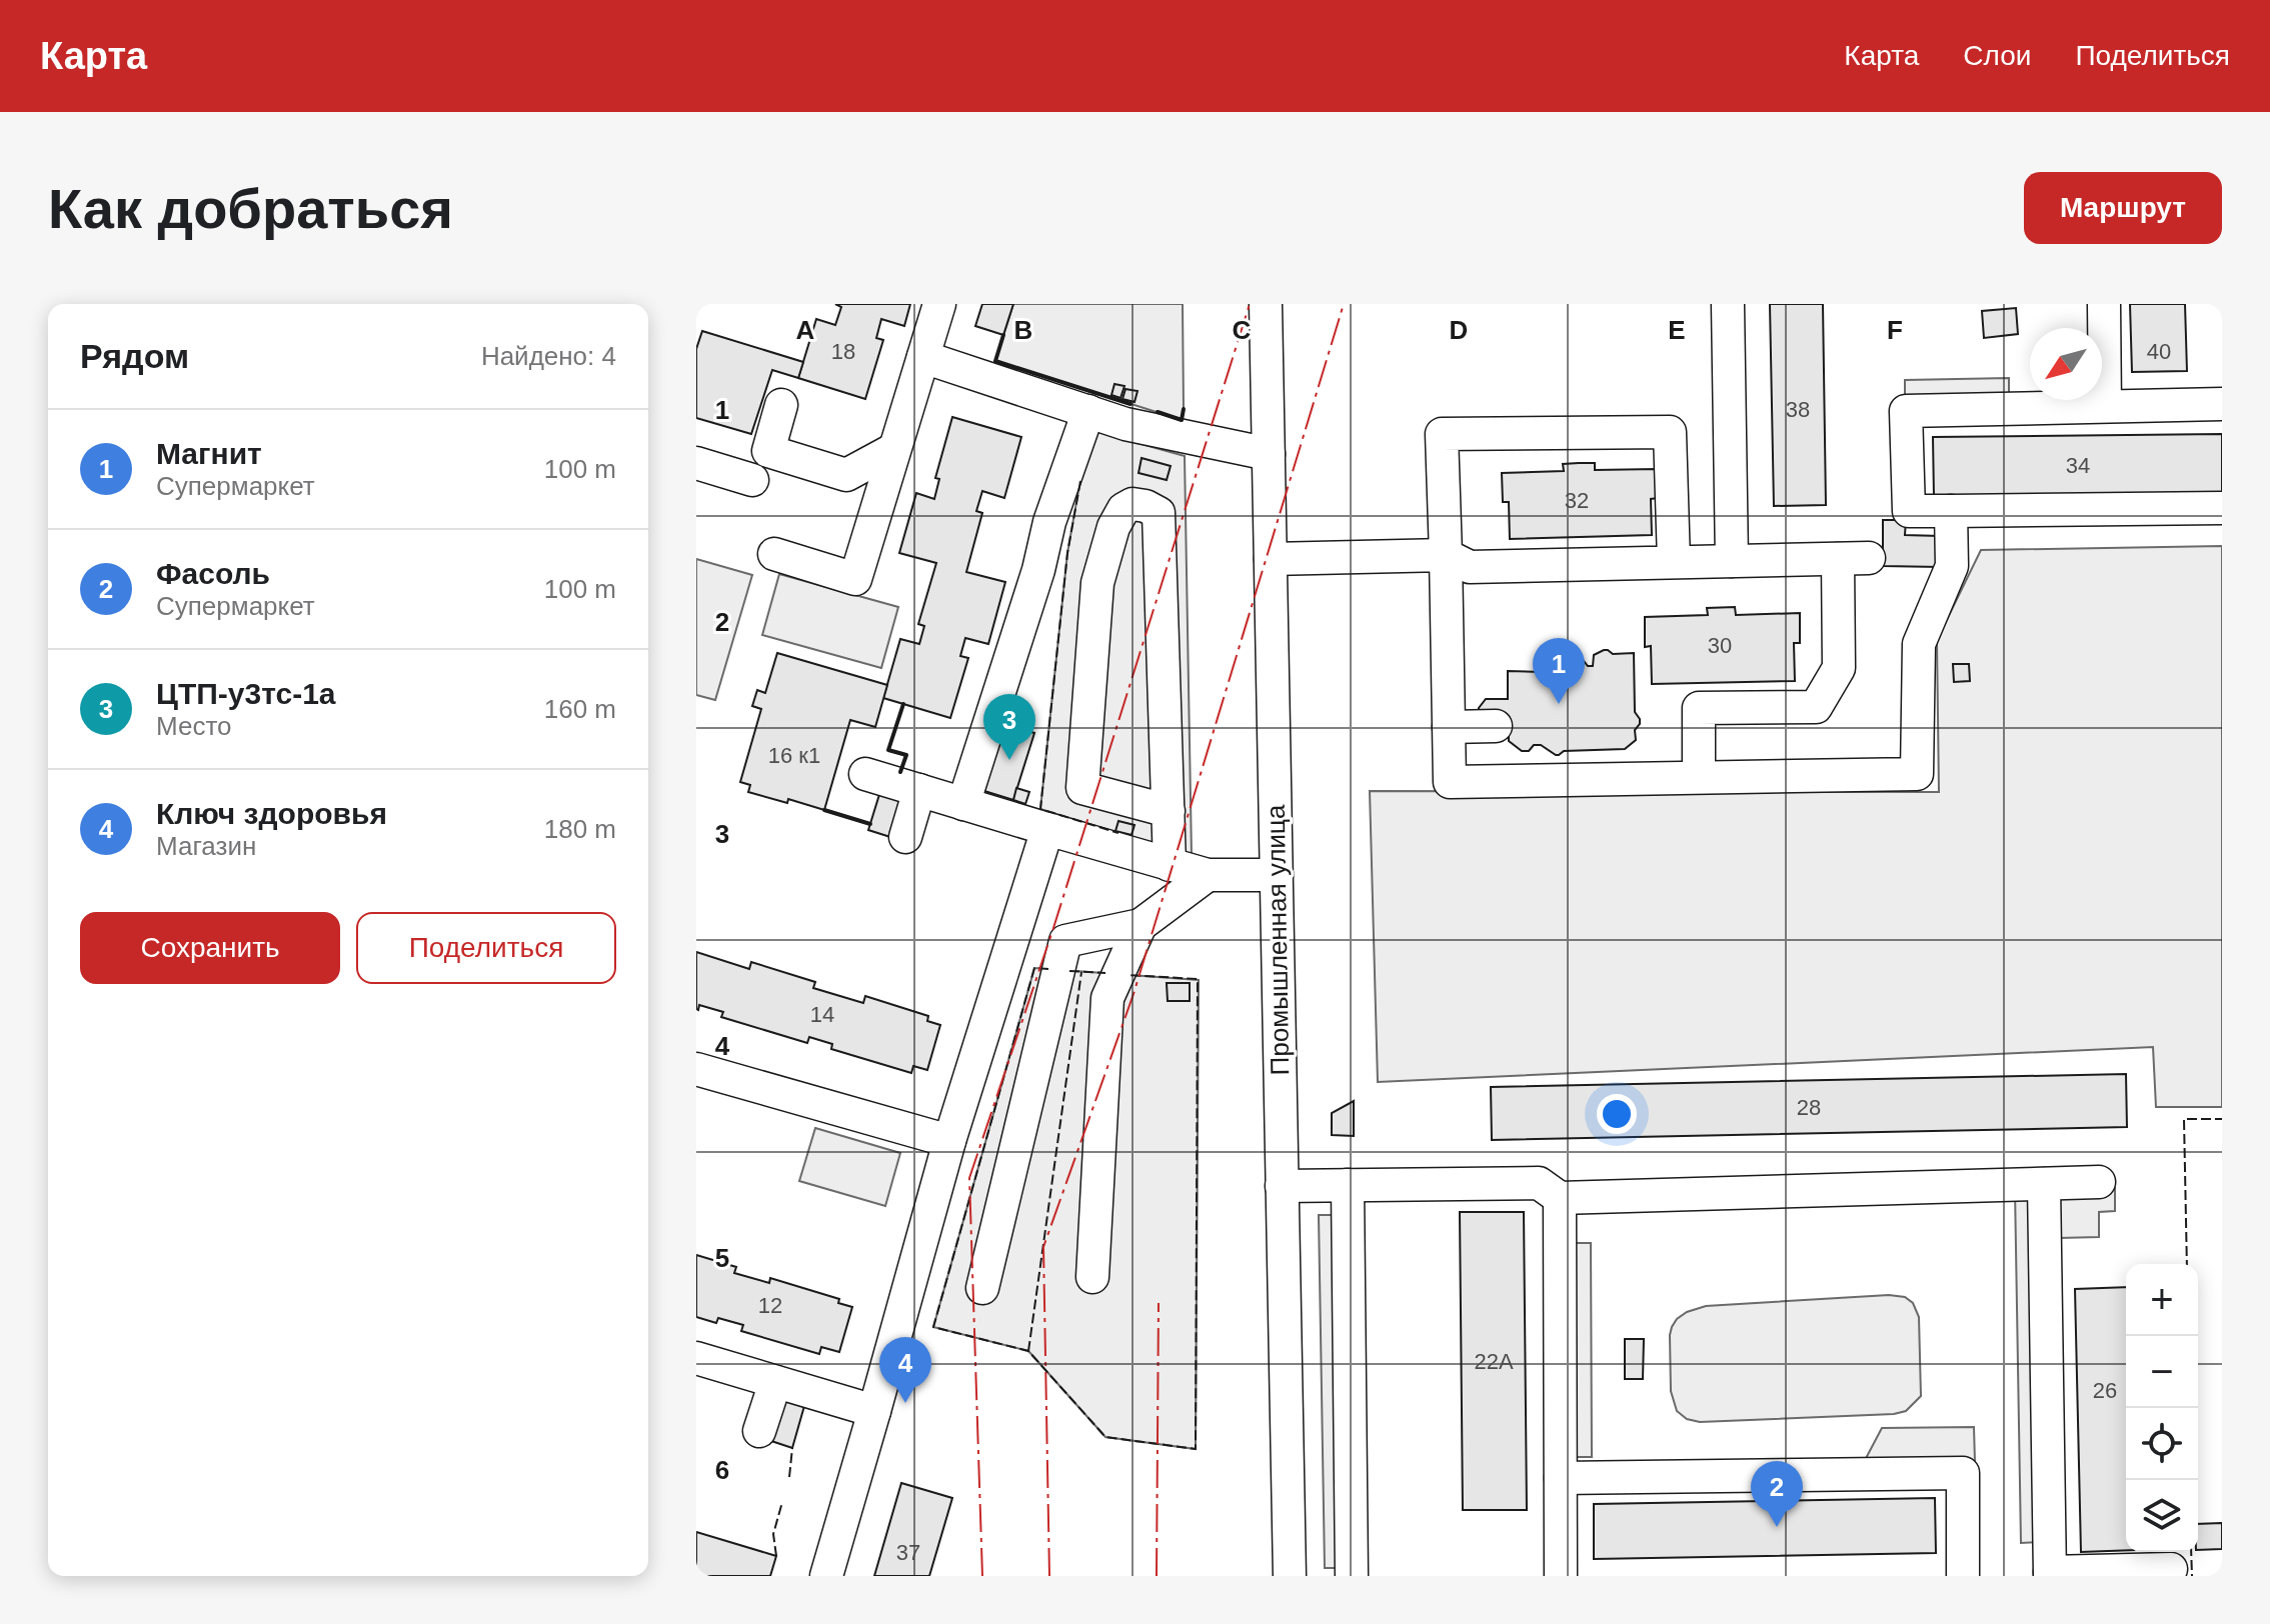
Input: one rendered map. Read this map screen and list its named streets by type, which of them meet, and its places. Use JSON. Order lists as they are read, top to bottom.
{
  "streets": {
    "street": ["Промышленная улица"]
  },
  "house_numbers": [
    "18",
    "40",
    "38",
    "34",
    "32",
    "30",
    "16 к1",
    "14",
    "28",
    "12",
    "22А",
    "26",
    "37"
  ],
  "north": "bottom left",
  "page": {
    "header": "Карта",
    "nav": ["Карта", "Слои", "Поделиться"],
    "buttons": [
      "Маршрут",
      ["Сохранить", "Поделиться"]
    ],
    "title": "Как добраться",
    "heading": ["Рядом", "Найдено: 4"],
    "list": [
      {
        "mark": "1",
        "name": "Магнит",
        "note": "Супермаркет",
        "value": "100 m"
      },
      {
        "mark": "2",
        "name": "Фасоль",
        "note": "Супермаркет",
        "value": "100 m"
      },
      {
        "mark": "3",
        "name": "ЦТП-у3тс-1а",
        "note": "Место",
        "value": "160 m"
      },
      {
        "mark": "4",
        "name": "Ключ здоровья",
        "note": "Магазин",
        "value": "180 m"
      }
    ],
    "pins": [
      "1",
      "3",
      "4",
      "2"
    ],
    "map_buttons": ["+", "−"]
  },
  "grid": {
    "columns": [
      "A",
      "B",
      "C",
      "D",
      "E",
      "F"
    ],
    "rows": [
      "1",
      "2",
      "3",
      "4",
      "5",
      "6"
    ]
  }
}
